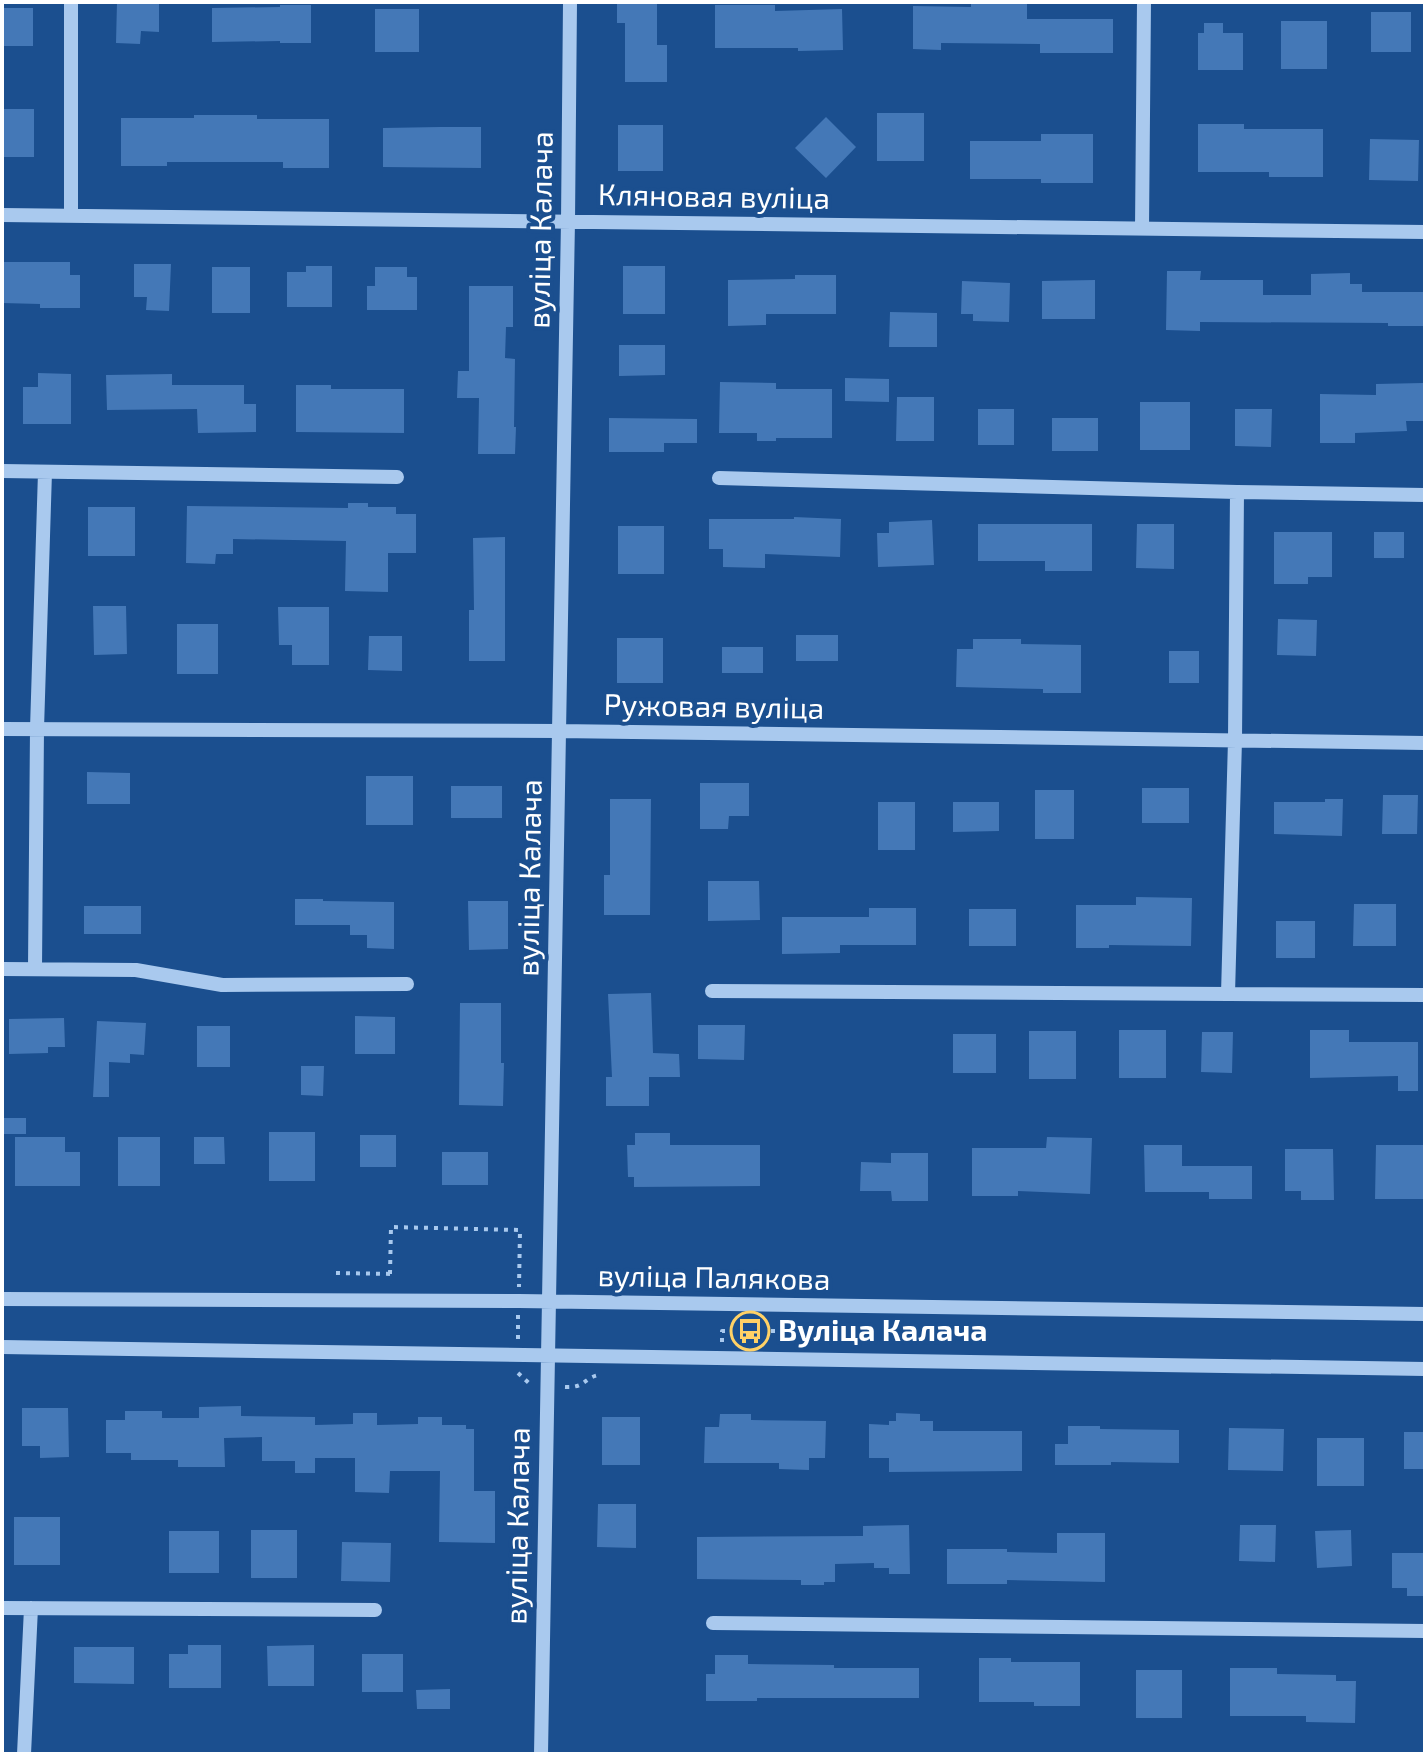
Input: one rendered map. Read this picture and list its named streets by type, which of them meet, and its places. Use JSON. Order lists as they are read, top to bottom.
{
  "streets": {
    "street": [
      "Кляновая вуліца",
      "вуліца Калача",
      "Ружовая вуліца",
      "вуліца Палякова"
    ]
  },
  "crossings": [
    ["Кляновая вуліца", "вуліца Калача"],
    ["вуліца Калача", "Ружовая вуліца"],
    ["вуліца Калача", "вуліца Палякова"]
  ],
  "places": {
    "bus stop": ["Вуліца Калача"]
  }
}
